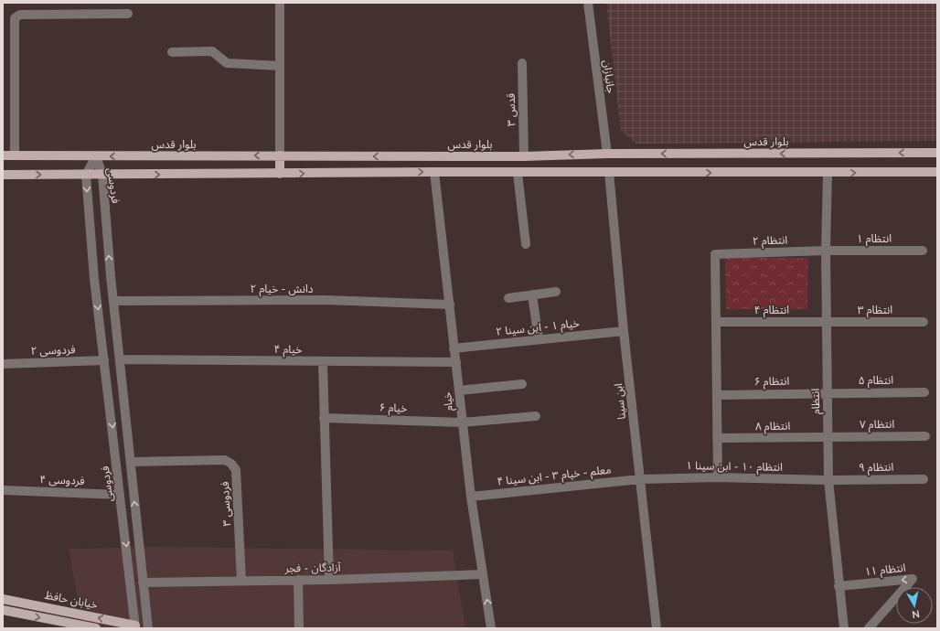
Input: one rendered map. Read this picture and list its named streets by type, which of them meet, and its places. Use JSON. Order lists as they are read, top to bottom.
{
  "streets": {
    "main road": ["بلوار قدس", "خیابان حافظ"],
    "street": [
      "جانبازان",
      "قدس ۳",
      "فردوسی",
      "انتظام ۱",
      "انتظام ۲",
      "دانش - خیام ۲",
      "انتظام ۴",
      "انتظام ۳",
      "خیام ۱ - این سینا ۲",
      "خیام ۴",
      "فردوسی ۲",
      "انتظام ۵",
      "انتظام ۶",
      "خیام",
      "ابن سینا",
      "انتظام",
      "خیام ۶",
      "انتظام ۷",
      "انتظام ۸",
      "انتظام ۱۰ - ابن سینا ۱",
      "انتظام ۹",
      "معلم - خیام ۳ - ابن سینا ۴",
      "فردوسی ۴",
      "فردوسی ۳",
      "آزادگان - فجر",
      "انتظام ۱۱"
    ]
  },
  "crossings": [
    ["جانبازان", "بلوار قدس"],
    ["قدس ۳", "بلوار قدس"],
    ["بلوار قدس", "فردوسی"],
    ["فردوسی", "دانش - خیام ۲"],
    ["فردوسی", "خیام ۴"],
    ["فردوسی", "فردوسی ۲"],
    ["فردوسی", "فردوسی ۴"],
    ["فردوسی", "فردوسی ۳"],
    ["فردوسی", "آزادگان - فجر"],
    ["فردوسی", "خیابان حافظ"],
    ["انتظام ۱", "انتظام ۲"],
    ["انتظام ۱", "انتظام"],
    ["انتظام ۲", "انتظام ۴"],
    ["انتظام ۲", "انتظام"],
    ["دانش - خیام ۲", "خیام"],
    ["انتظام ۴", "انتظام ۳"],
    ["انتظام ۴", "انتظام"],
    ["انتظام ۳", "انتظام"],
    ["خیام ۱ - این سینا ۲", "خیام"],
    ["خیام ۱ - این سینا ۲", "ابن سینا"],
    ["خیام ۴", "خیام"],
    ["انتظام ۵", "انتظام ۶"],
    ["انتظام ۵", "انتظام"],
    ["انتظام ۶", "انتظام"],
    ["خیام", "خیام ۶"],
    ["خیام", "معلم - خیام ۳ - ابن سینا ۴"],
    ["خیام", "آزادگان - فجر"],
    ["ابن سینا", "انتظام ۱۰ - ابن سینا ۱"],
    ["ابن سینا", "معلم - خیام ۳ - ابن سینا ۴"],
    ["انتظام", "انتظام ۷"],
    ["انتظام", "انتظام ۸"],
    ["انتظام", "انتظام ۱۰ - ابن سینا ۱"],
    ["انتظام", "انتظام ۹"],
    ["انتظام", "انتظام ۱۱"],
    ["انتظام ۷", "انتظام ۸"],
    ["انتظام ۱۰ - ابن سینا ۱", "انتظام ۹"],
    ["انتظام ۱۰ - ابن سینا ۱", "معلم - خیام ۳ - ابن سینا ۴"],
    ["فردوسی ۳", "آزادگان - فجر"]
  ],
  "north": "bottom"
}
